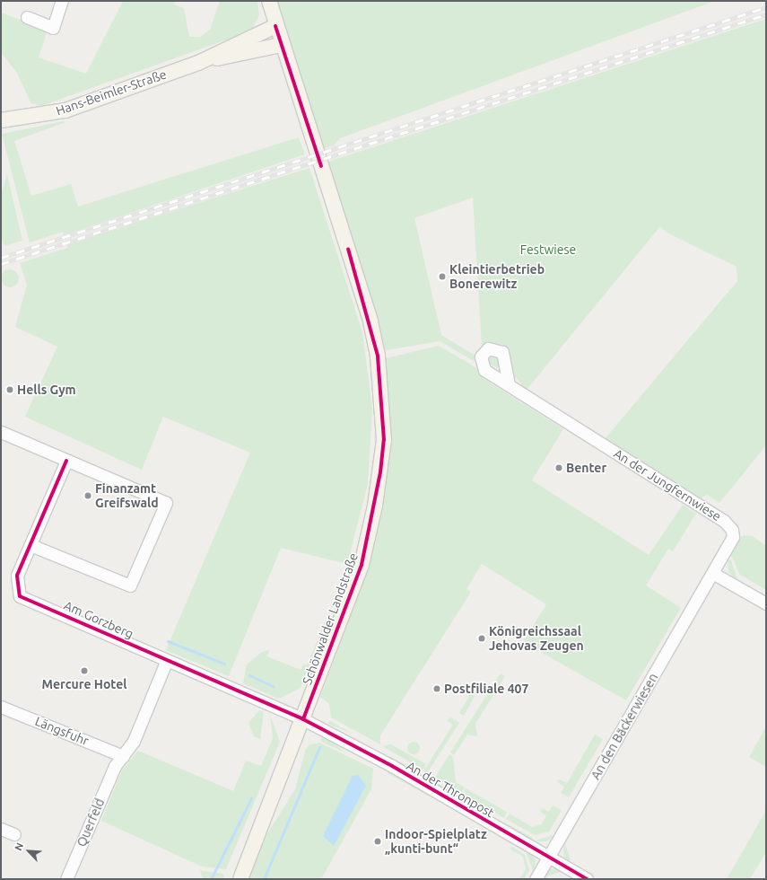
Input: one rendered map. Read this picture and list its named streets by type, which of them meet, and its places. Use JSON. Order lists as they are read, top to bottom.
{
  "streets": {
    "main road": ["Hans-Beimler-Straße", "Schönwalder Landstraße"],
    "street": [
      "An der Jungfernwiese",
      "Am Gorzberg",
      "An den Bäckerwiesen",
      "Längsfuhr",
      "An der Thronpost",
      "Querfeld"
    ]
  },
  "crossings": [
    ["Hans-Beimler-Straße", "Schönwalder Landstraße"],
    ["An der Jungfernwiese", "An den Bäckerwiesen"],
    ["Schönwalder Landstraße", "Am Gorzberg"],
    ["Schönwalder Landstraße", "An der Thronpost"],
    ["Am Gorzberg", "An der Thronpost"],
    ["Am Gorzberg", "Querfeld"],
    ["An den Bäckerwiesen", "An der Thronpost"],
    ["Längsfuhr", "Querfeld"]
  ],
  "parks": ["Festwiese"],
  "places": [
    "Kleintierbetrieb Bonerewitz",
    "Hells Gym",
    "Benter",
    "Finanzamt Greifswald",
    "Königreichssaal Jehovas Zeugen",
    "Mercure Hotel",
    "Postfiliale 407",
    "Indoor-Spielplatz „kunti-bunt“"
  ],
  "north": "top left"
}
